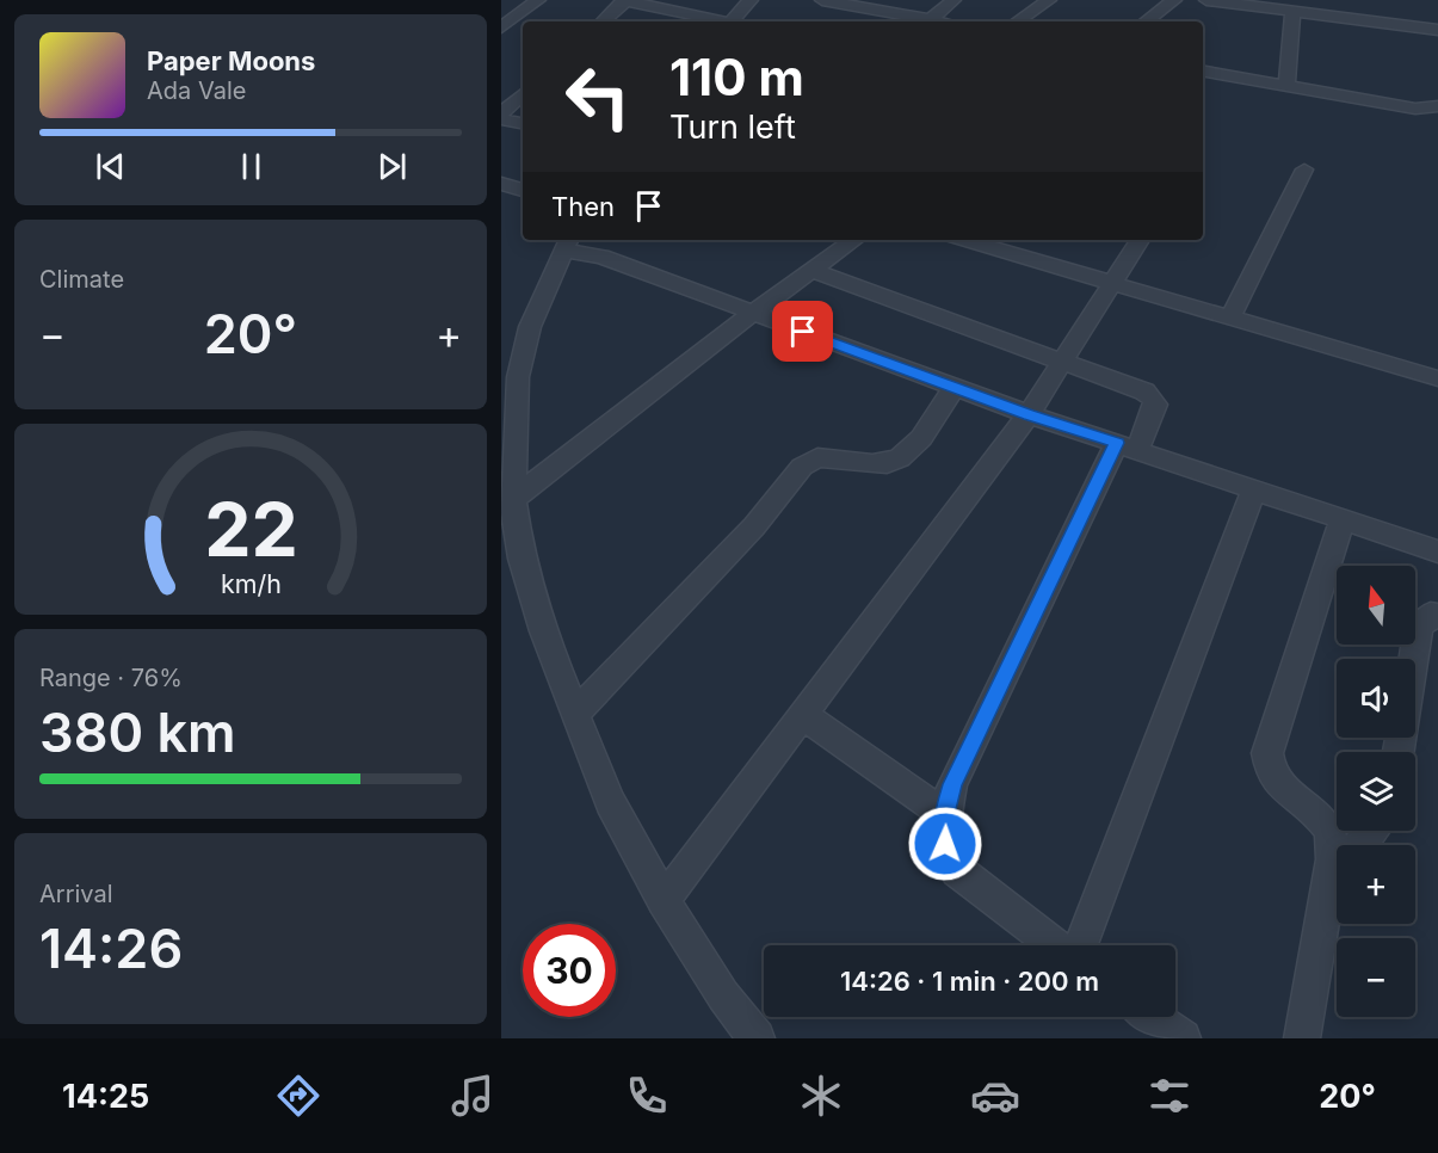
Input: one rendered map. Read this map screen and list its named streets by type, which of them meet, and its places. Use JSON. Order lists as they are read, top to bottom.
{
  "north": "top",
  "page": {
    "turn": ["110 m", "Turn left"],
    "song": ["Paper Moons", "Ada Vale"],
    "then": "Then",
    "tile": [
      "Climate",
      ["Range · 76%", "380 km"],
      ["Arrival", "14:26"]
    ],
    "heat": ["−", "20°", "+"],
    "map_buttons": ["+", "−"],
    "limit": "30",
    "trip": "14:26 · 1 min · 200 m",
    "tabs": ["14:25", "20°"],
    "gauge": ["22", "km/h"]
  }
}
